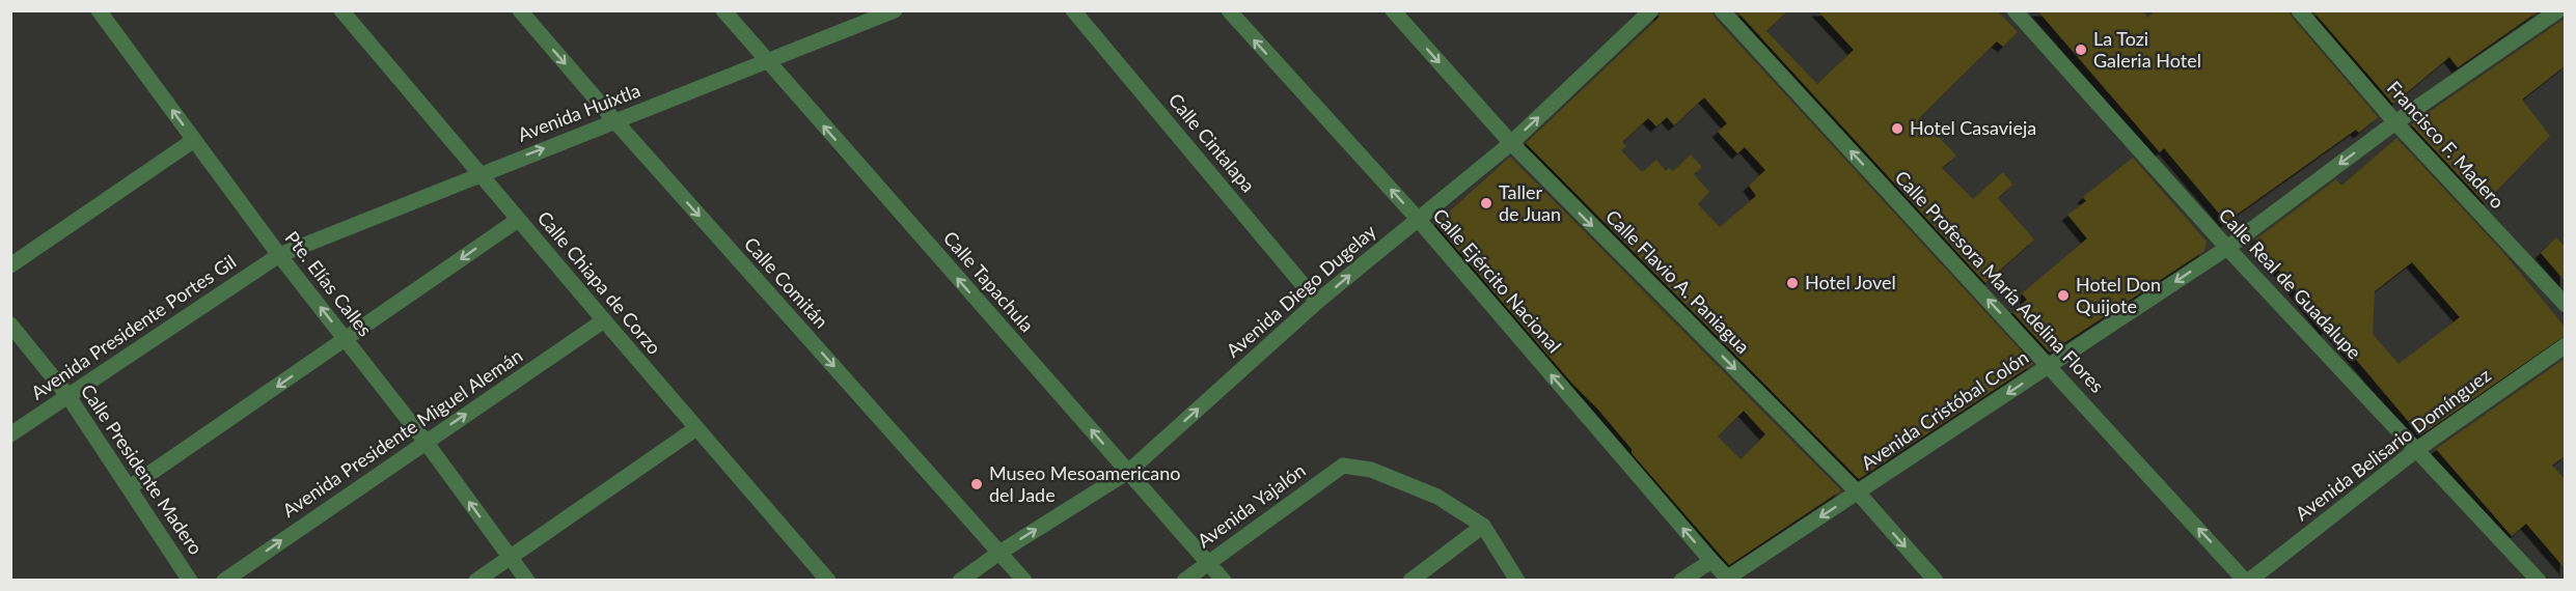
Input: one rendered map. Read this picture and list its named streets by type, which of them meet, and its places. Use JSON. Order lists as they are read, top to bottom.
{
  "streets": {
    "street": [
      "Avenida Huixtla",
      "Calle Cintalapa",
      "Francisco F. Madero",
      "Calle Ejército Nacional",
      "Calle Tapachula",
      "Calle Flavio A. Paniagua",
      "Calle Profesora María Adelina Flores",
      "Calle Chiapa de Corzo",
      "Calle Comitán",
      "Pte. Elías Calles",
      "Calle Real de Guadalupe",
      "Avenida Diego Dugelay",
      "Avenida Presidente Portes Gil",
      "Avenida Cristóbal Colón",
      "Avenida Presidente Miguel Alemán",
      "Avenida Belisario Domínguez",
      "Calle Presidente Madero",
      "Avenida Yajalón"
    ]
  },
  "crossings": [
    ["Avenida Huixtla", "Calle Tapachula"],
    ["Avenida Huixtla", "Calle Chiapa de Corzo"],
    ["Avenida Huixtla", "Calle Comitán"],
    ["Avenida Huixtla", "Pte. Elías Calles"],
    ["Avenida Huixtla", "Avenida Presidente Portes Gil"],
    ["Calle Cintalapa", "Avenida Diego Dugelay"],
    ["Francisco F. Madero", "Avenida Cristóbal Colón"],
    ["Calle Ejército Nacional", "Avenida Diego Dugelay"],
    ["Calle Ejército Nacional", "Avenida Cristóbal Colón"],
    ["Calle Tapachula", "Avenida Diego Dugelay"],
    ["Calle Tapachula", "Avenida Yajalón"],
    ["Calle Flavio A. Paniagua", "Avenida Diego Dugelay"],
    ["Calle Flavio A. Paniagua", "Avenida Cristóbal Colón"],
    ["Calle Profesora María Adelina Flores", "Avenida Cristóbal Colón"],
    ["Calle Profesora María Adelina Flores", "Avenida Belisario Domínguez"],
    ["Calle Chiapa de Corzo", "Avenida Presidente Miguel Alemán"],
    ["Calle Comitán", "Avenida Diego Dugelay"],
    ["Pte. Elías Calles", "Avenida Presidente Portes Gil"],
    ["Pte. Elías Calles", "Avenida Presidente Miguel Alemán"],
    ["Calle Real de Guadalupe", "Avenida Cristóbal Colón"],
    ["Calle Real de Guadalupe", "Avenida Belisario Domínguez"],
    ["Avenida Presidente Portes Gil", "Calle Presidente Madero"]
  ],
  "one_way": [
    "Calle Ejército Nacional",
    "Calle Tapachula",
    "Calle Flavio A. Paniagua",
    "Calle Profesora María Adelina Flores",
    "Calle Comitán",
    "Pte. Elías Calles",
    "Avenida Diego Dugelay",
    "Avenida Cristóbal Colón"
  ],
  "places": [
    "La Tozi Galeria Hotel",
    "Hotel Casavieja",
    "Taller de Juan",
    "Hotel Jovel",
    "Hotel Don Quijote",
    "Museo Mesoamericano del Jade"
  ]
}
